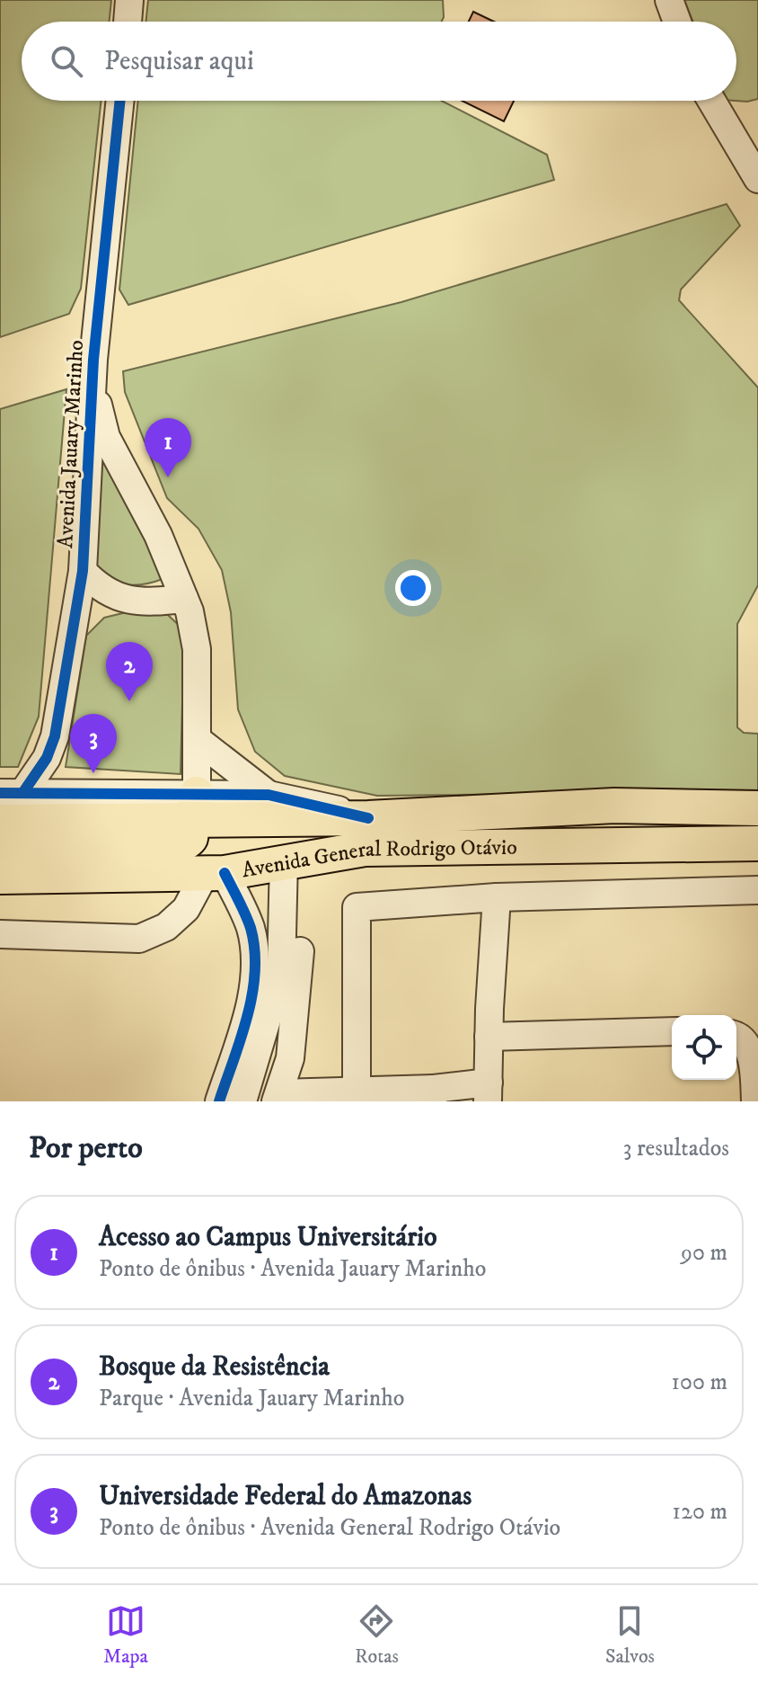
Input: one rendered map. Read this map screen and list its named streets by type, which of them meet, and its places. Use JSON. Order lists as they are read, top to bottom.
{
  "streets": {
    "main road": ["Avenida General Rodrigo Otávio"],
    "street": ["Avenida Jauary Marinho"]
  },
  "crossings": [
    ["Avenida Jauary Marinho", "Avenida General Rodrigo Otávio"]
  ],
  "page": {
    "search": "Pesquisar aqui",
    "pins": ["1", "2", "3"],
    "heading": ["Por perto", "3 resultados"],
    "list": [
      {
        "mark": "1",
        "name": "Acesso ao Campus Universitário",
        "note": "Ponto de ônibus · Avenida Jauary Marinho",
        "value": "90 m"
      },
      {
        "mark": "2",
        "name": "Bosque da Resistência",
        "note": "Parque · Avenida Jauary Marinho",
        "value": "100 m"
      },
      {
        "mark": "3",
        "name": "Universidade Federal do Amazonas",
        "note": "Ponto de ônibus · Avenida General Rodrigo Otávio",
        "value": "120 m"
      }
    ],
    "nav": ["Mapa", "Rotas", "Salvos"]
  }
}
